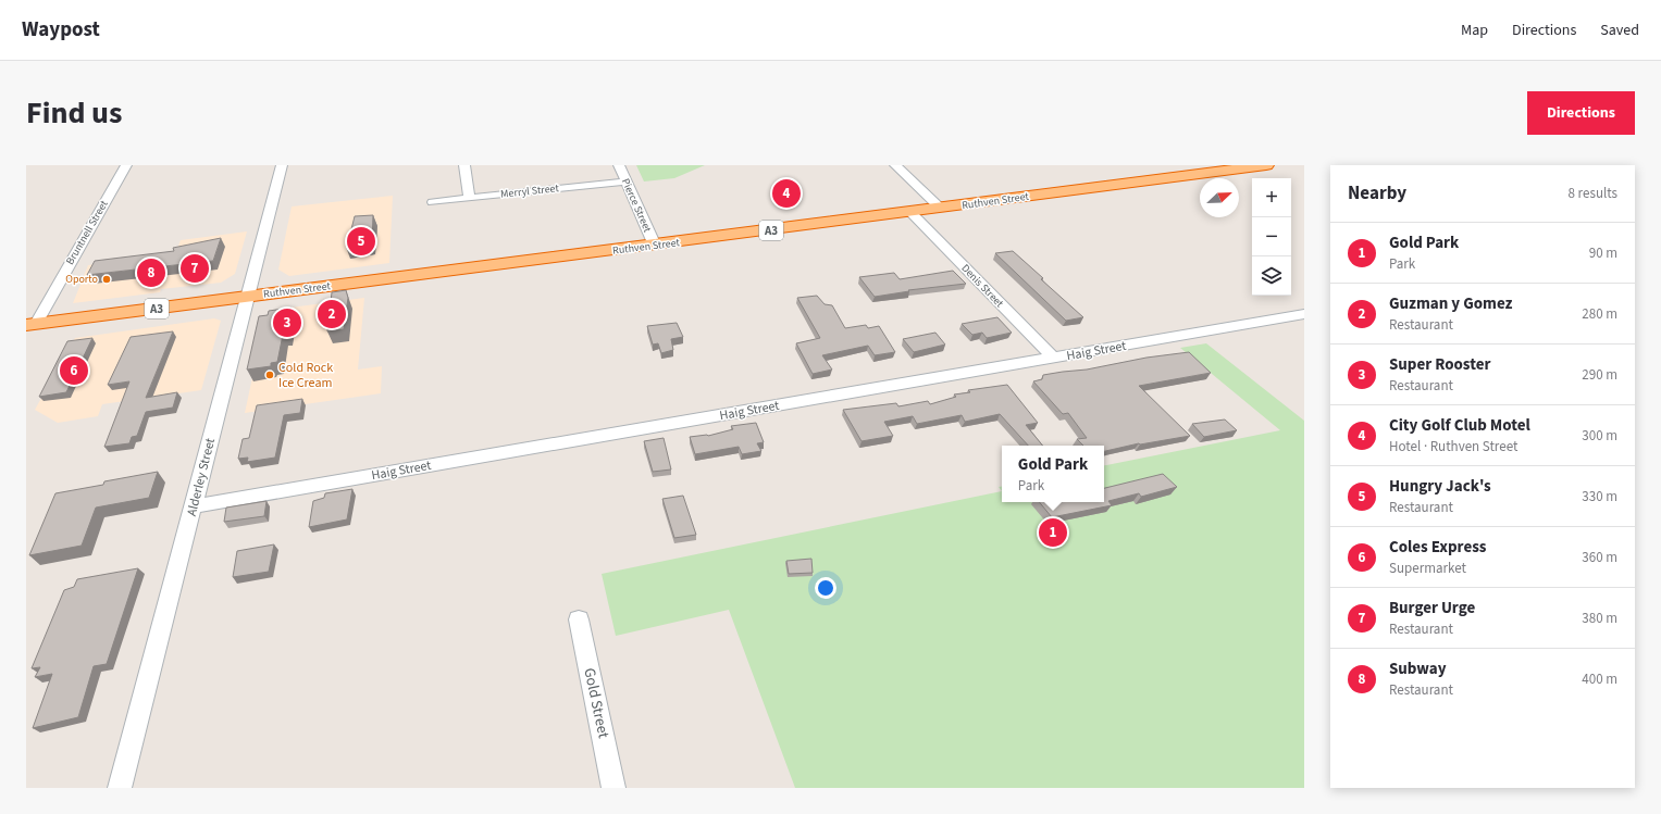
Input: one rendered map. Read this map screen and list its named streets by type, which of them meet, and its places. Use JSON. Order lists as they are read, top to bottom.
{
  "streets": {
    "highway": ["Ruthven Street", "A3"],
    "street": [
      "Merryl Street",
      "Pierce Street",
      "Bruntnell Street",
      "Denis Street",
      "Haig Street",
      "Alderley Street",
      "Gold Street"
    ]
  },
  "crossings": [
    ["Merryl Street", "Pierce Street"],
    ["Ruthven Street", "Pierce Street"],
    ["Ruthven Street", "Bruntnell Street"],
    ["Ruthven Street", "Denis Street"],
    ["Ruthven Street", "Alderley Street"],
    ["Denis Street", "Haig Street"],
    ["Haig Street", "Alderley Street"]
  ],
  "places": ["Oporto", "Cold Rock Ice Cream"],
  "north": "top right",
  "page": {
    "header": "Waypost",
    "nav": ["Map", "Directions", "Saved"],
    "title": "Find us",
    "buttons": "Directions",
    "heading": ["Nearby", "8 results"],
    "pins": [
      "4",
      "5",
      "7",
      "8",
      "2",
      "3",
      "6",
      "1"
    ],
    "map_buttons": ["+", "−"],
    "list": [
      {
        "mark": "1",
        "name": "Gold Park",
        "note": "Park",
        "value": "90 m"
      },
      {
        "mark": "2",
        "name": "Guzman y Gomez",
        "note": "Restaurant",
        "value": "280 m"
      },
      {
        "mark": "3",
        "name": "Super Rooster",
        "note": "Restaurant",
        "value": "290 m"
      },
      {
        "mark": "4",
        "name": "City Golf Club Motel",
        "note": "Hotel · Ruthven Street",
        "value": "300 m"
      },
      {
        "mark": "5",
        "name": "Hungry Jack's",
        "note": "Restaurant",
        "value": "330 m"
      },
      {
        "mark": "6",
        "name": "Coles Express",
        "note": "Supermarket",
        "value": "360 m"
      },
      {
        "mark": "7",
        "name": "Burger Urge",
        "note": "Restaurant",
        "value": "380 m"
      },
      {
        "mark": "8",
        "name": "Subway",
        "note": "Restaurant",
        "value": "400 m"
      }
    ],
    "popup": ["Gold Park", "Park"]
  }
}
